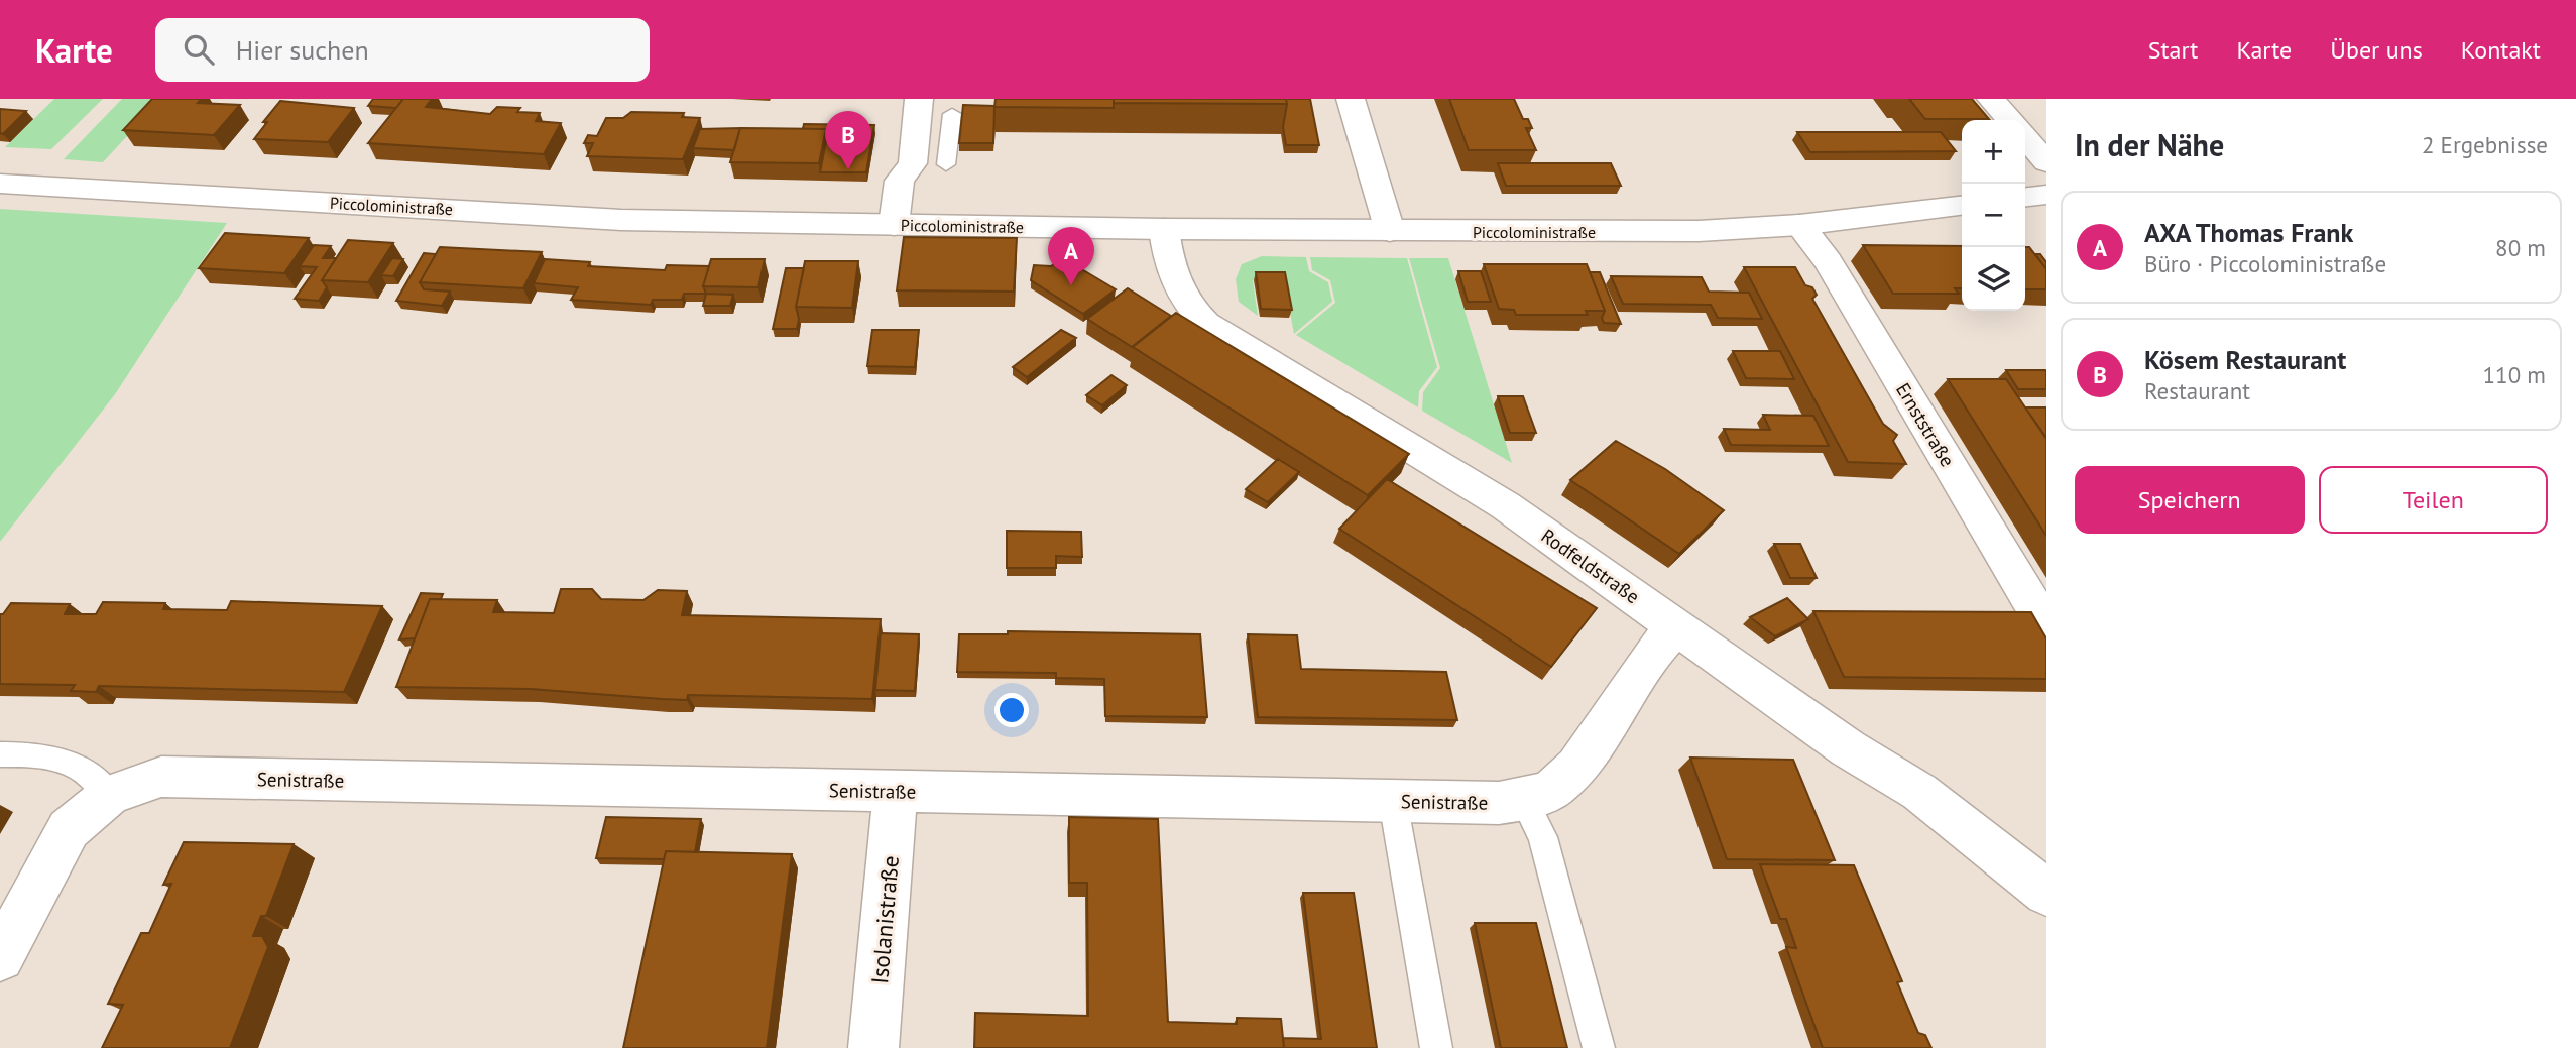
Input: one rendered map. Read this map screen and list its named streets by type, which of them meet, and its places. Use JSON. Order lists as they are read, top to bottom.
{
  "streets": {
    "street": [
      "Piccoloministraße",
      "Ernststraße",
      "Rodfeldstraße",
      "Senistraße",
      "Isolanistraße"
    ]
  },
  "crossings": [
    ["Piccoloministraße", "Ernststraße"],
    ["Piccoloministraße", "Rodfeldstraße"],
    ["Rodfeldstraße", "Senistraße"],
    ["Senistraße", "Isolanistraße"]
  ],
  "page": {
    "header": "Karte",
    "search": "Hier suchen",
    "nav": [
      "Start",
      "Karte",
      "Über uns",
      "Kontakt"
    ],
    "heading": ["In der Nähe", "2 Ergebnisse"],
    "pins": ["B", "A"],
    "map_buttons": ["+", "−"],
    "list": [
      {
        "mark": "A",
        "name": "AXA Thomas Frank",
        "note": "Büro · Piccoloministraße",
        "value": "80 m"
      },
      {
        "mark": "B",
        "name": "Kösem Restaurant",
        "note": "Restaurant",
        "value": "110 m"
      }
    ],
    "buttons": ["Speichern", "Teilen"]
  }
}
